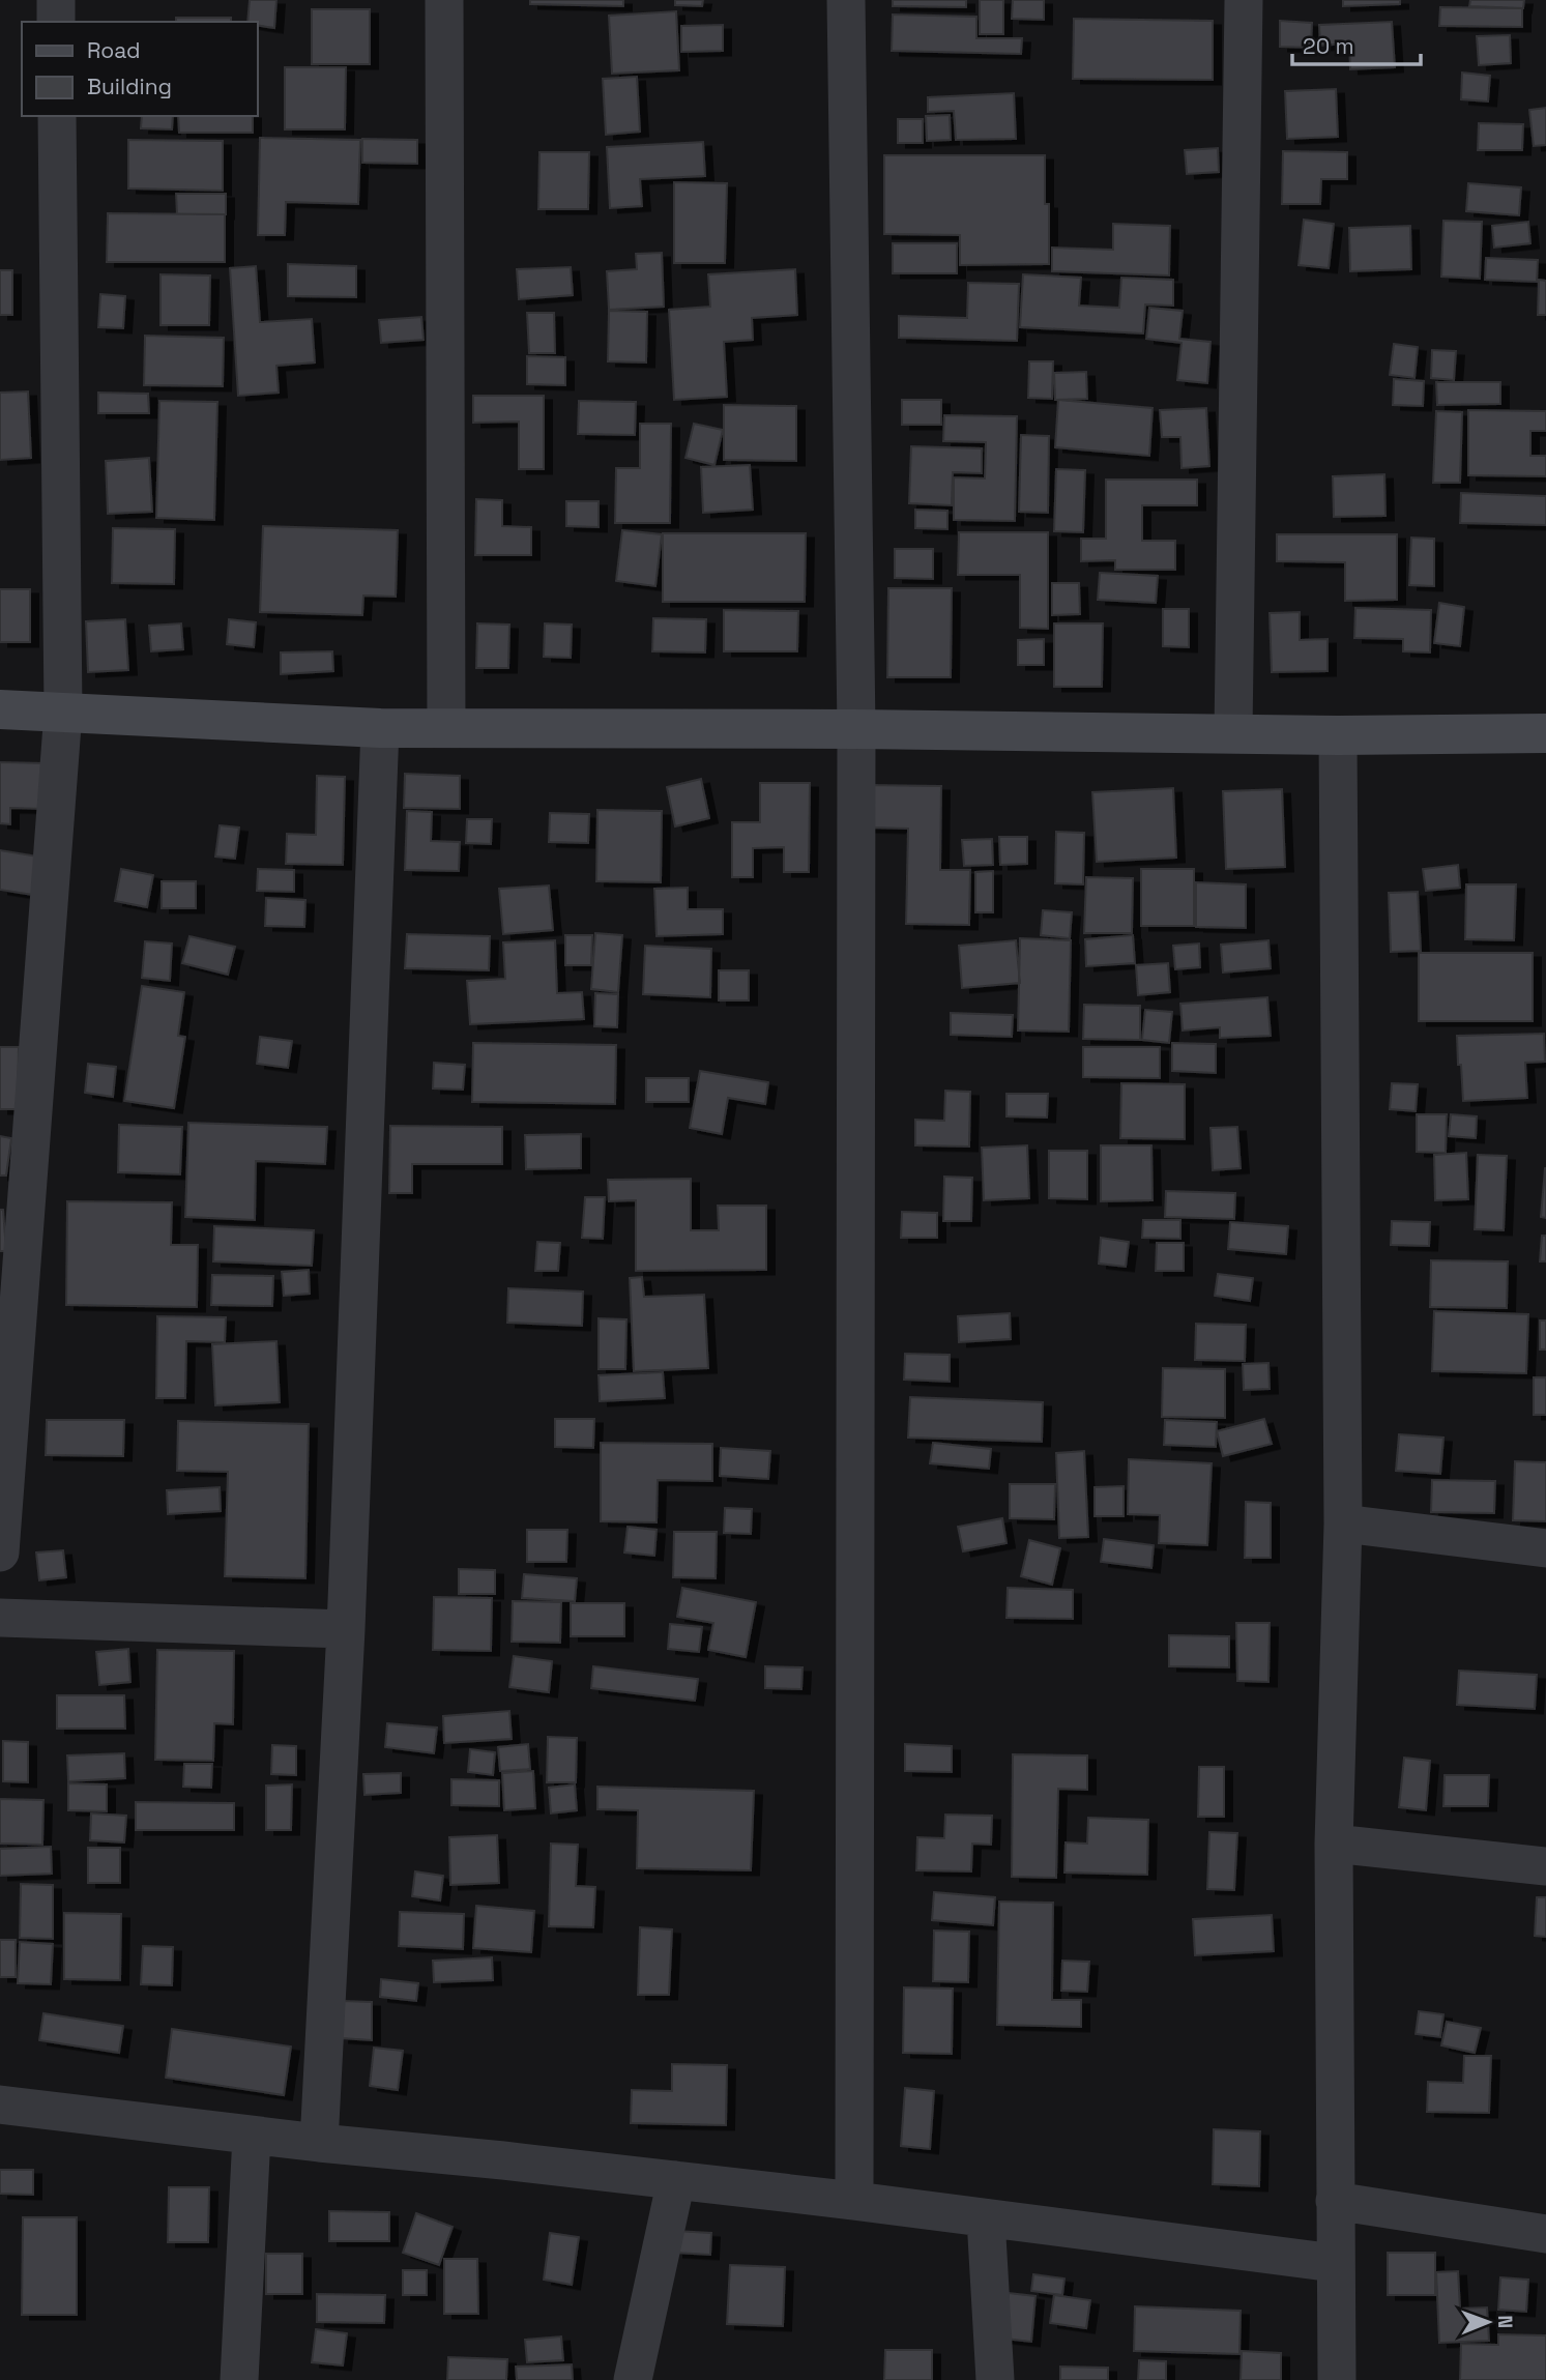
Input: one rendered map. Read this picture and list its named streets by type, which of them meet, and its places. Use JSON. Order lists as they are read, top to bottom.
{
  "legend": ["Road", "Building"],
  "scale_bar": "20 m",
  "north": "right"
}
